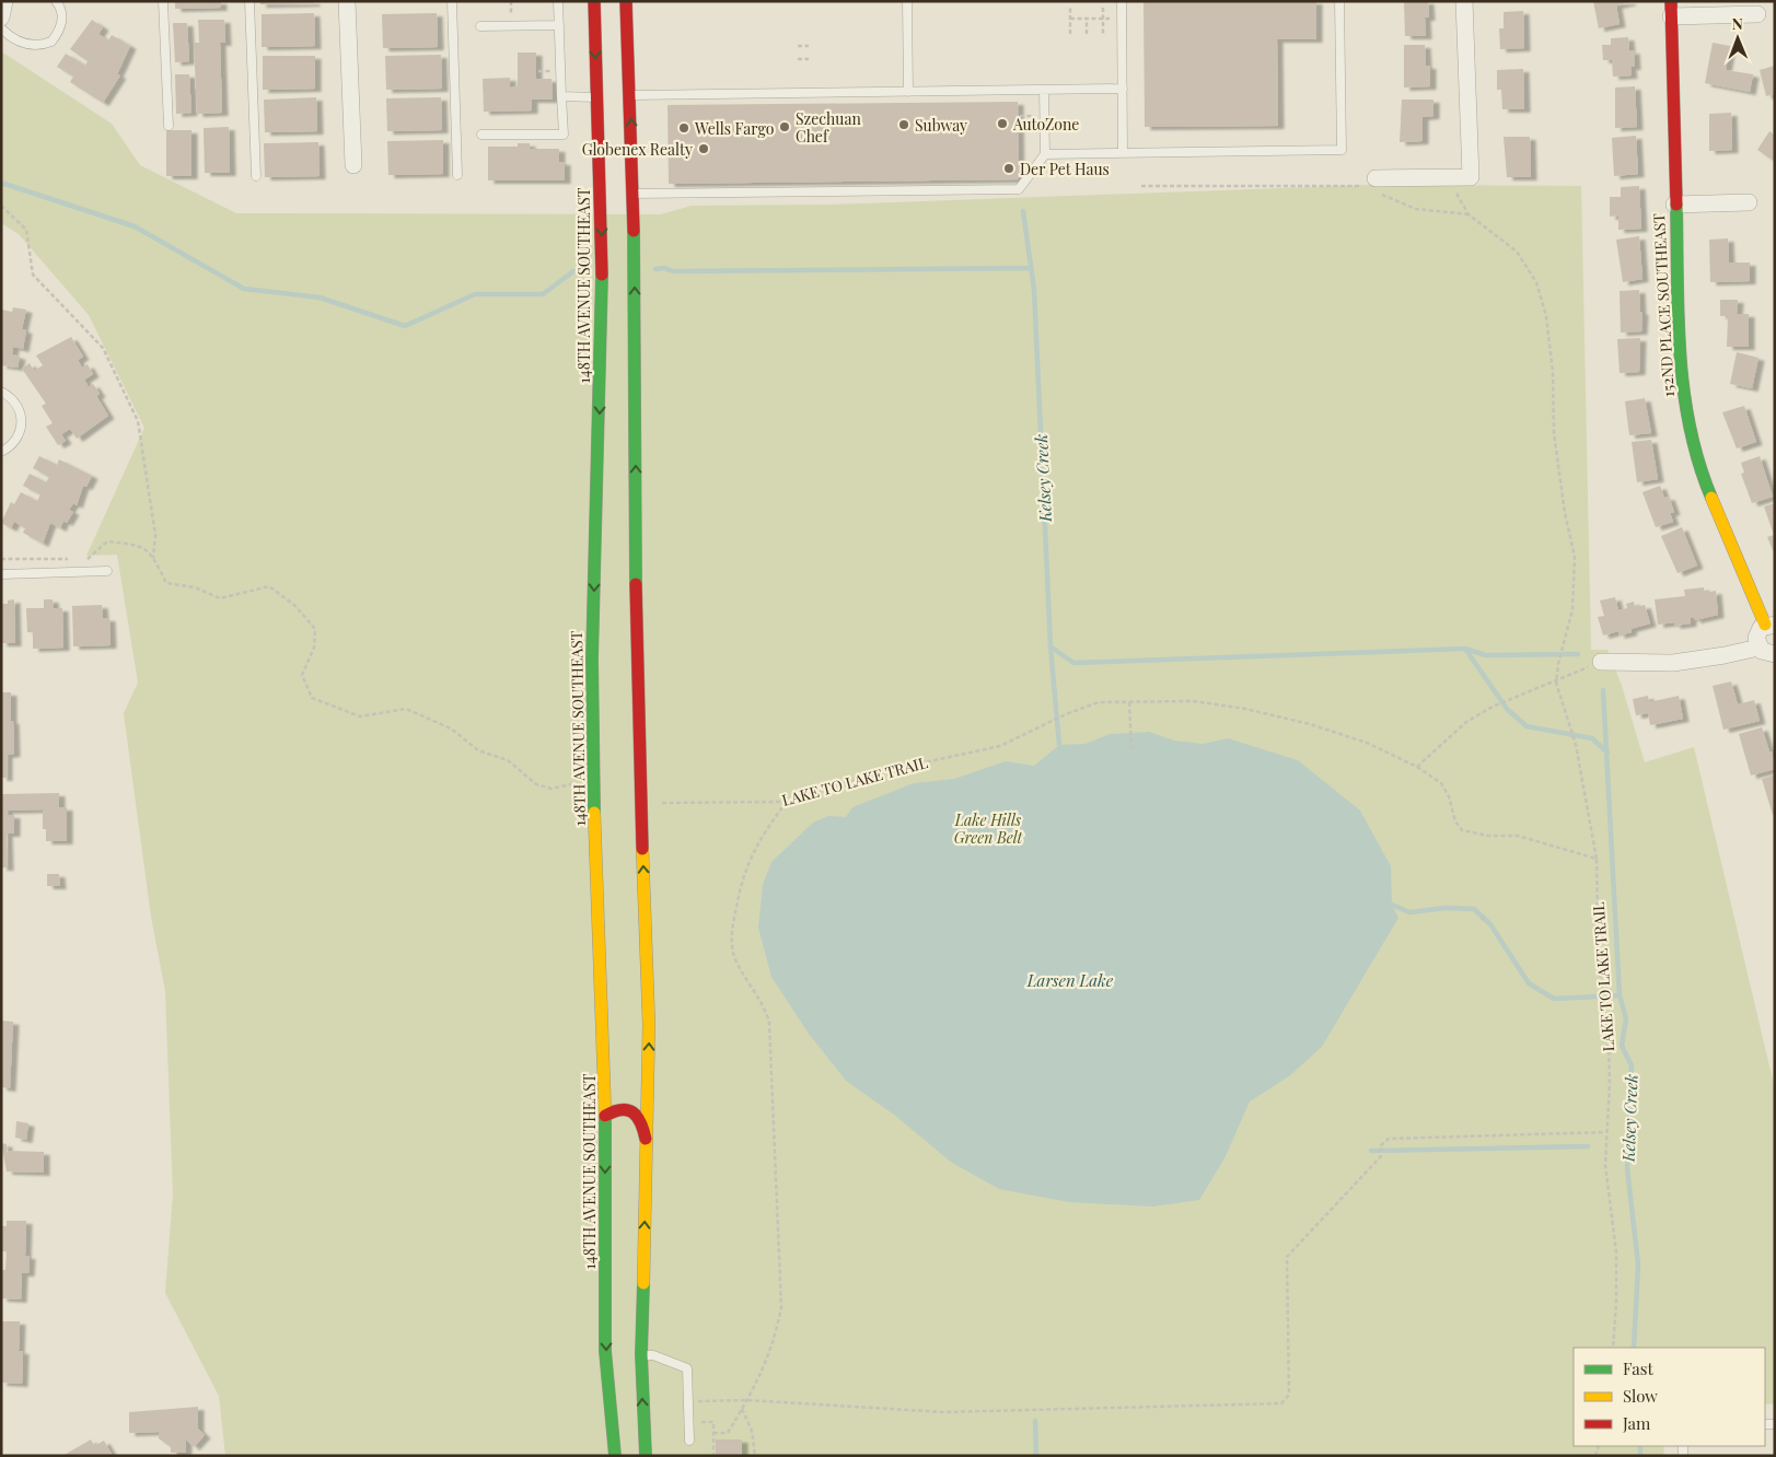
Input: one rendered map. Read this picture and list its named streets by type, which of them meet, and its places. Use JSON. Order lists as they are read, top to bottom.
{
  "streets": {
    "main road": ["148TH AVENUE SOUTHEAST", "152ND PLACE SOUTHEAST"],
    "path": ["LAKE TO LAKE TRAIL"]
  },
  "water": ["Kelsey Creek", "Larsen Lake"],
  "parks": ["Lake Hills Green Belt"],
  "places": [
    "AutoZone",
    "Subway",
    "Szechuan Chef",
    "Wells Fargo",
    "Globenex Realty",
    "Der Pet Haus"
  ],
  "legend": ["Fast", "Slow", "Jam"],
  "north": "top"
}
